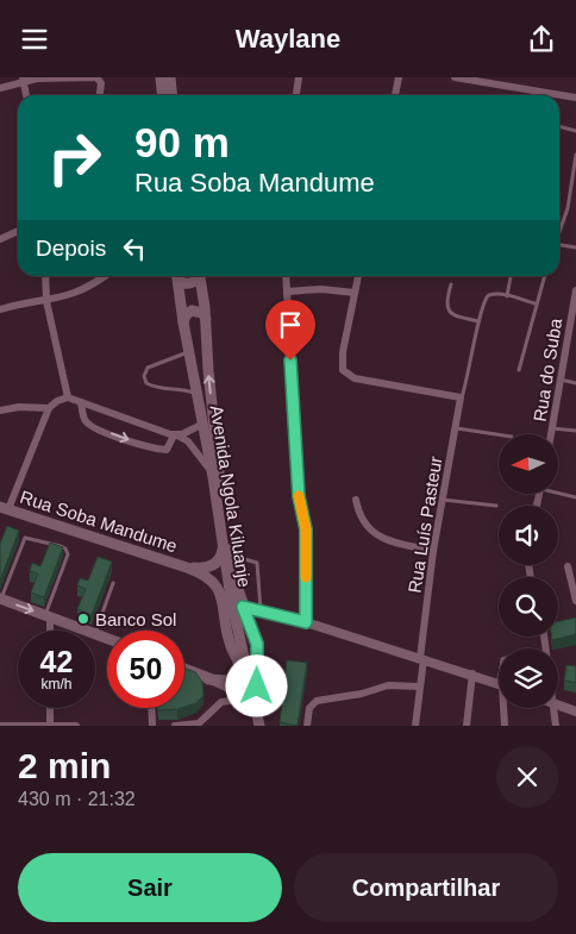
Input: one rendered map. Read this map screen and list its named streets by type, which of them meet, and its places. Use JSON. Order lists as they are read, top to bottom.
{
  "streets": {
    "main road": ["Avenida Ngola Kiluanje", "Rua Soba Mandume"],
    "street": ["Rua do Suba", "Rua Luís Pasteur"]
  },
  "places": ["Banco Sol"],
  "north": "left",
  "page": {
    "header": "Waylane",
    "turn": ["90 m", "Rua Soba Mandume"],
    "then": "Depois",
    "speed": "42 km/h",
    "limit": "50",
    "heading": ["2 min", "430 m · 21:32"],
    "buttons": ["Sair", "Compartilhar"]
  }
}
